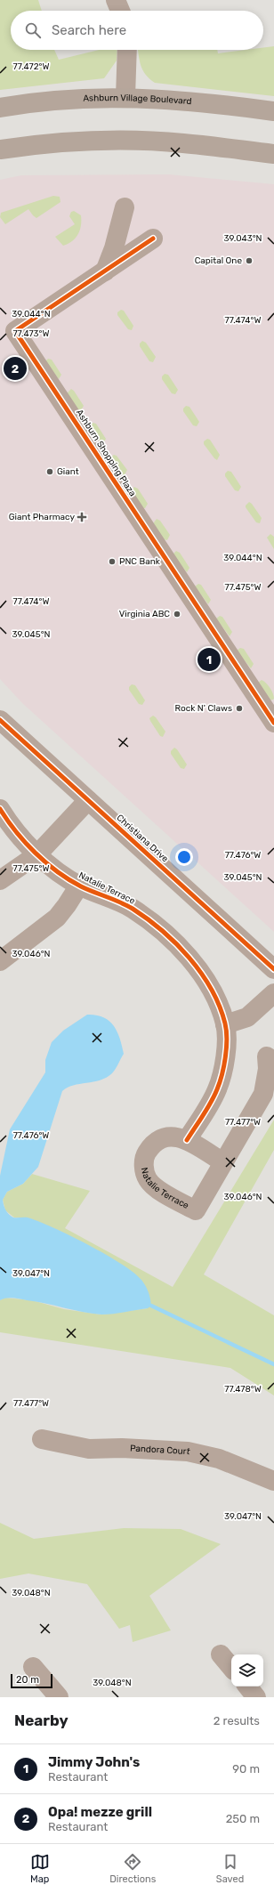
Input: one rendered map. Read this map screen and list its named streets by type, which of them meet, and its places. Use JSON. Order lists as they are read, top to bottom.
{
  "streets": {
    "main road": ["Ashburn Village Boulevard"],
    "street": [
      "Ashburn Shopping Plaza",
      "Christiana Drive",
      "Natalie Terrace",
      "Pandora Court"
    ]
  },
  "places": {
    "other": [
      "Capital One",
      "Giant",
      "PNC Bank",
      "Virginia ABC",
      "Rock N' Claws"
    ],
    "health": ["Giant Pharmacy"]
  },
  "scale_bar": "20 m",
  "page": {
    "search": "Search here",
    "pins": ["2", "1"],
    "scale": "20 m",
    "heading": ["Nearby", "2 results"],
    "list": [
      {
        "mark": "1",
        "name": "Jimmy John's",
        "note": "Restaurant",
        "value": "90 m"
      },
      {
        "mark": "2",
        "name": "Opa! mezze grill",
        "note": "Restaurant",
        "value": "250 m"
      }
    ],
    "nav": ["Map", "Directions", "Saved"]
  },
  "coordinates": [
    "77.472°W",
    "39.043°N",
    "39.044°N",
    "77.474°W",
    "77.473°W",
    "77.475°W",
    "39.045°N",
    "77.476°W",
    "39.046°N",
    "77.477°W",
    "39.047°N",
    "77.478°W",
    "39.048°N"
  ]
}
